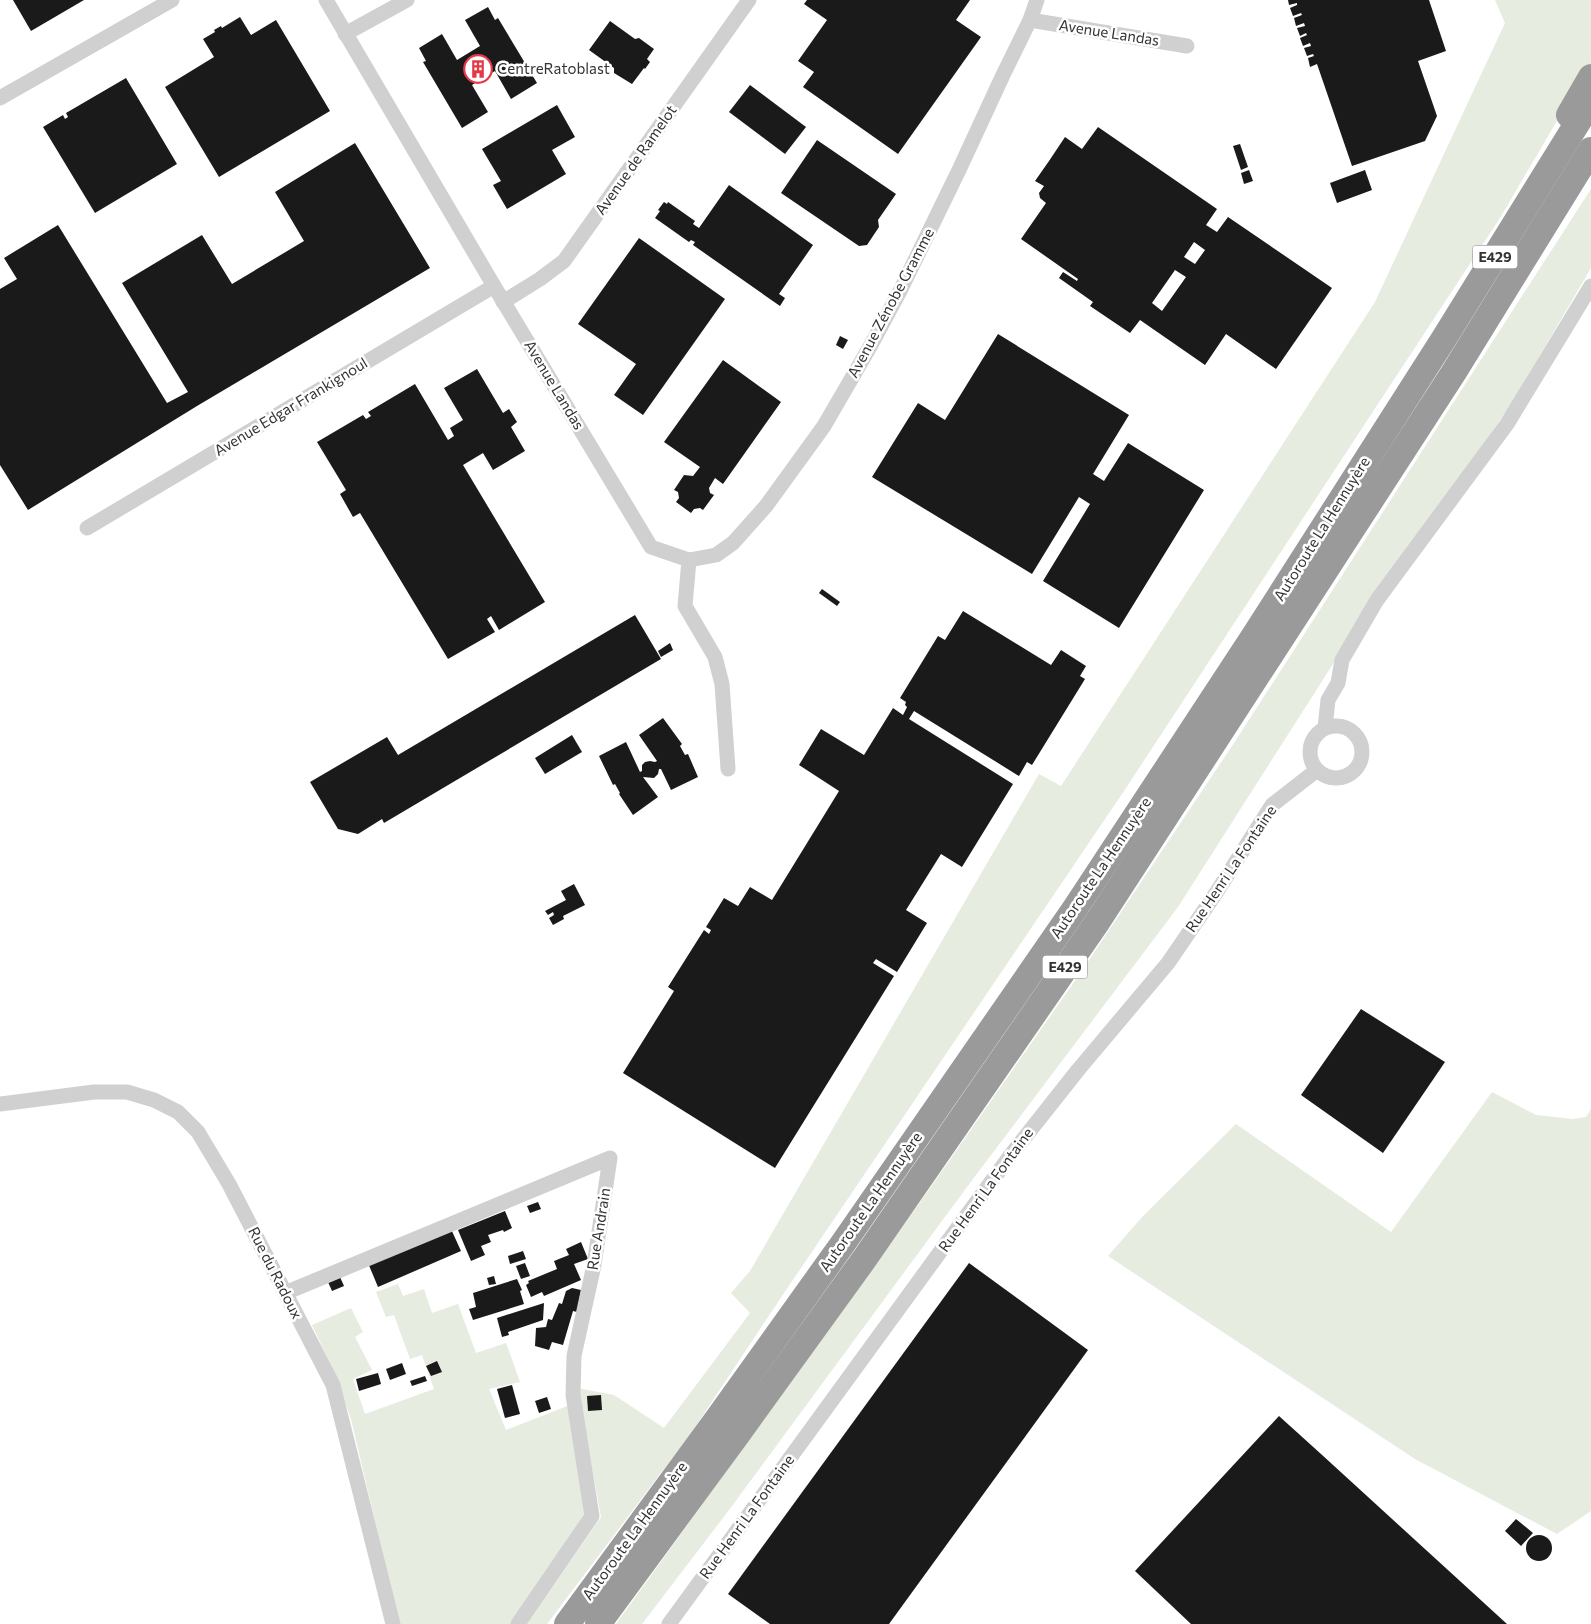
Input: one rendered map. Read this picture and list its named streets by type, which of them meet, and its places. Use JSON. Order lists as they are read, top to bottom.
{
  "streets": {
    "highway": ["E429", "Autoroute La Hennuyère"],
    "street": [
      "Avenue Landas",
      "Avenue de Ramelot",
      "Avenue Zénobe Gramme",
      "Avenue Edgar Frankignoul",
      "Rue Henri La Fontaine",
      "Rue Andrain",
      "Rue du Radoux"
    ]
  },
  "crossings": [
    ["Avenue Landas", "Avenue de Ramelot"],
    ["Avenue Landas", "Avenue Zénobe Gramme"],
    ["Avenue Landas", "Avenue Edgar Frankignoul"],
    ["Rue Andrain", "Rue du Radoux"]
  ],
  "places": {
    "building": ["CentreRatoblast"]
  }
}
